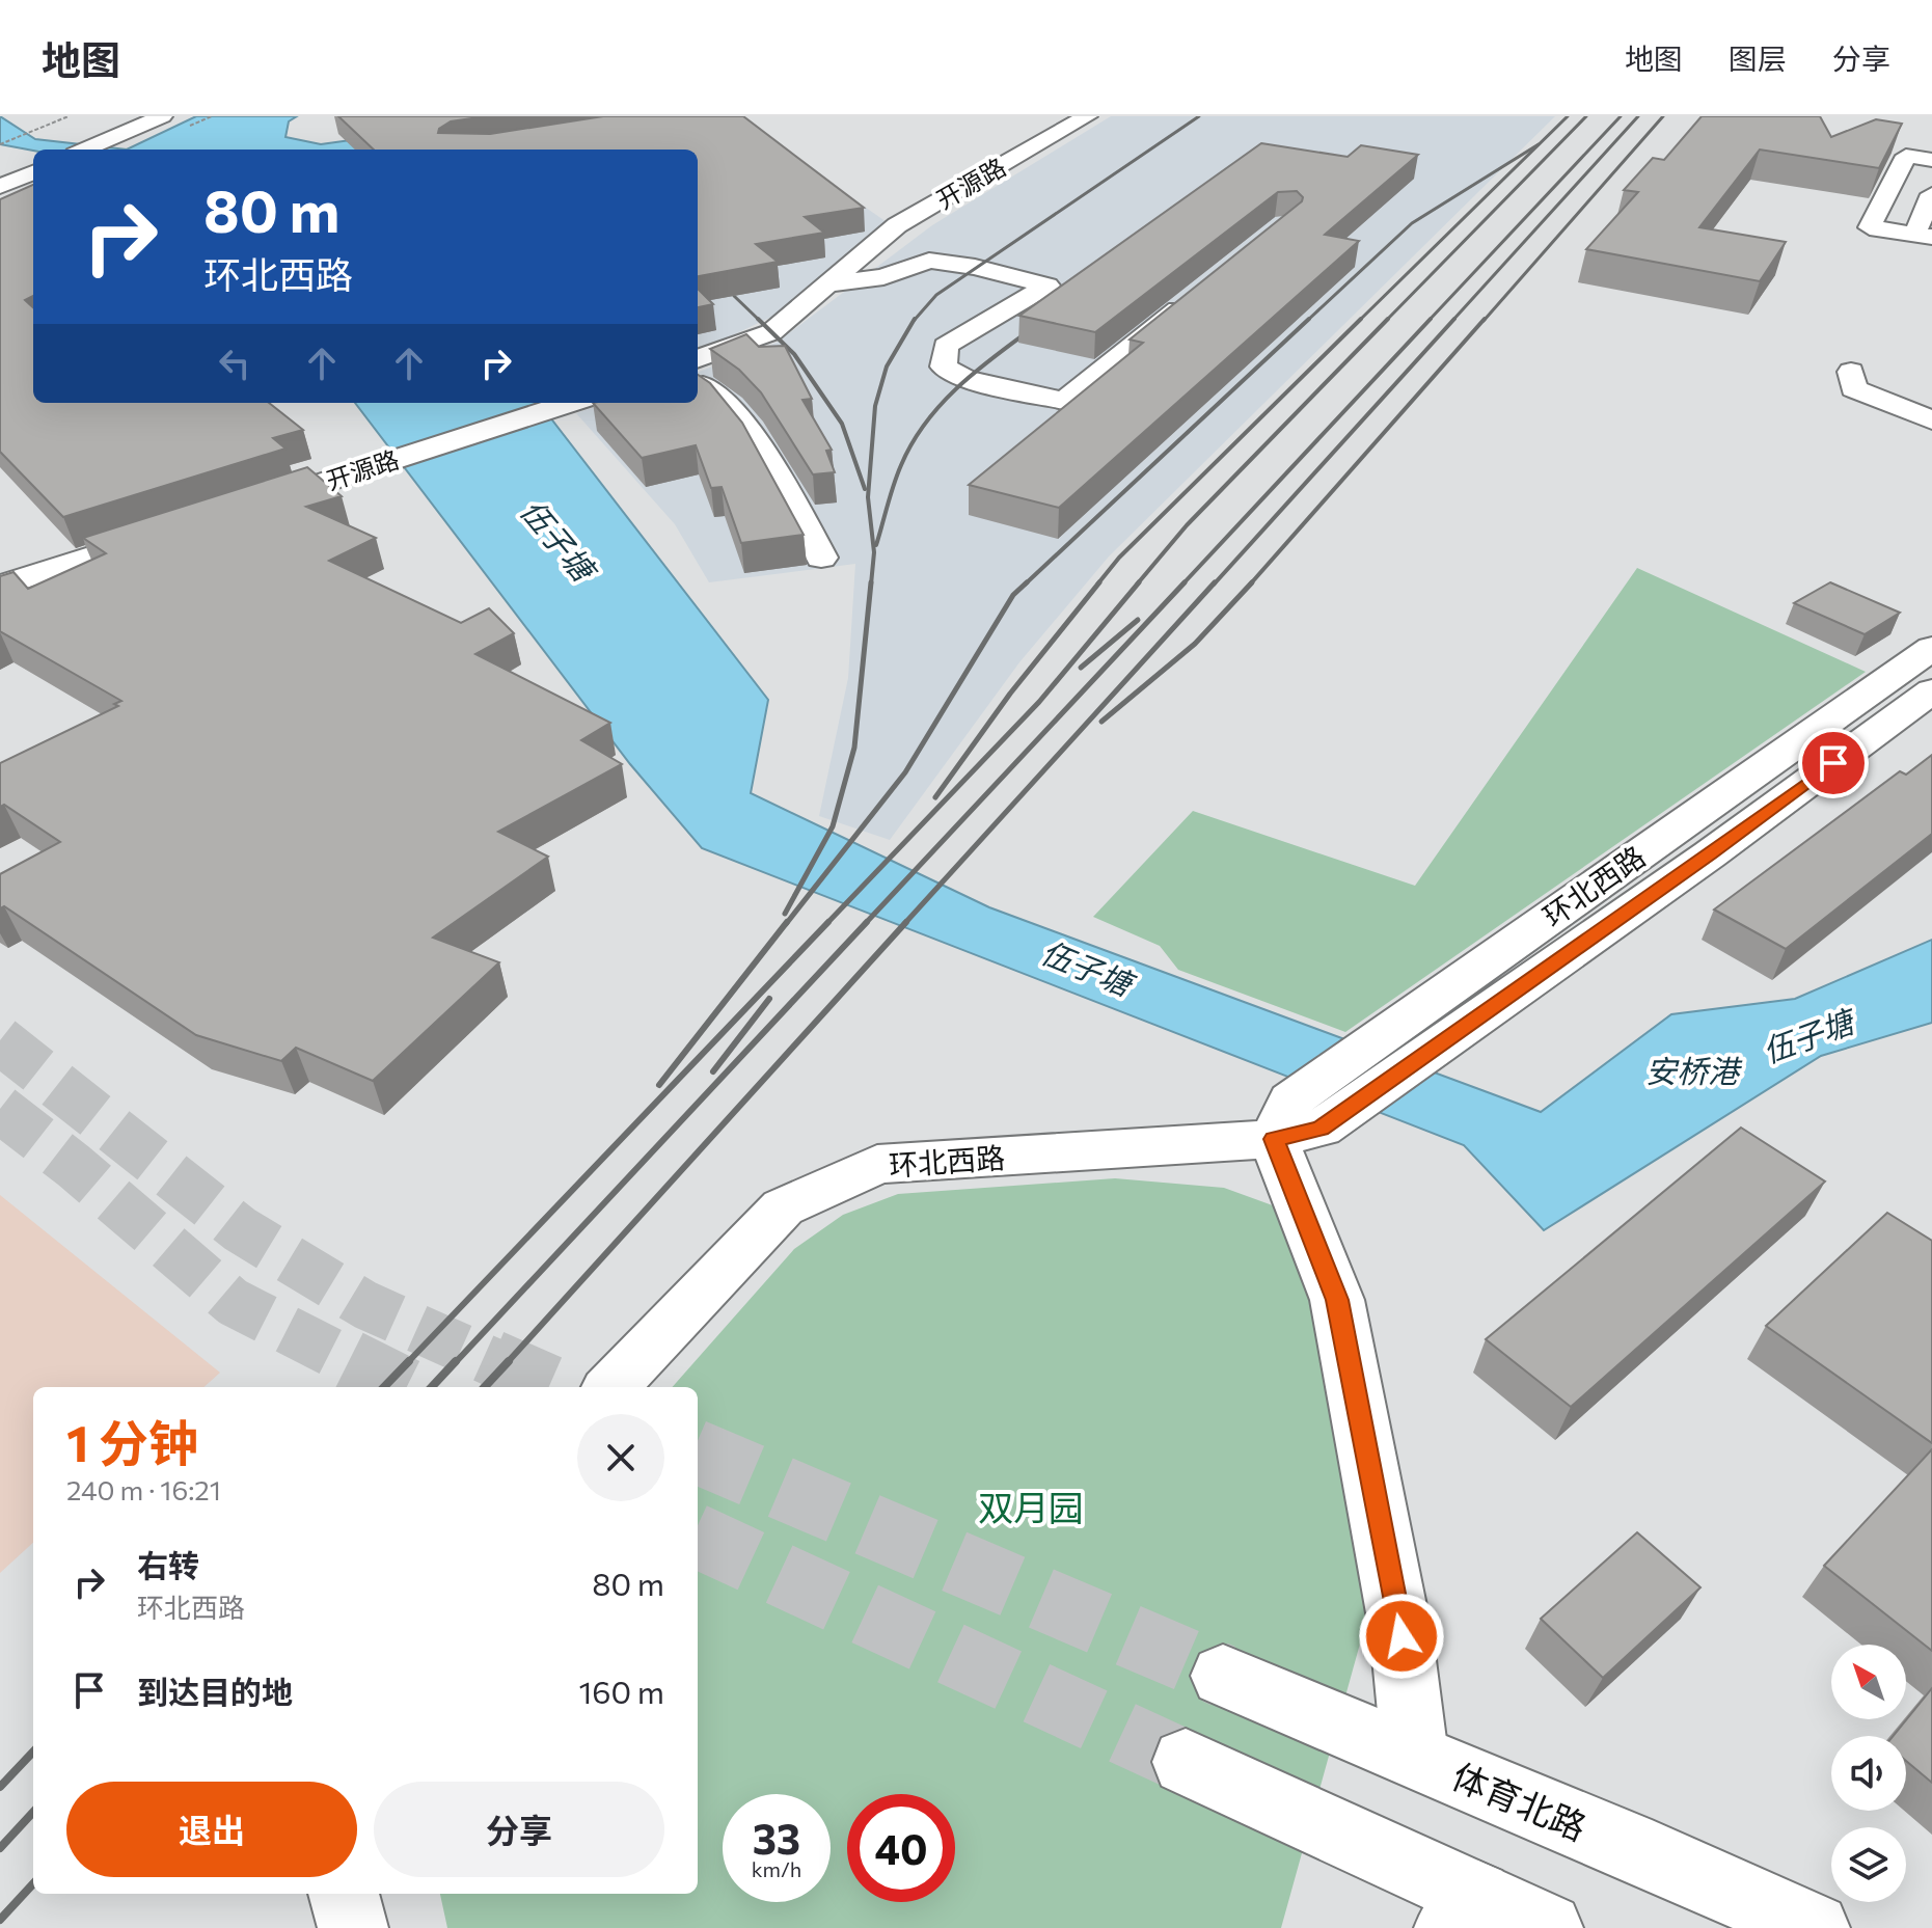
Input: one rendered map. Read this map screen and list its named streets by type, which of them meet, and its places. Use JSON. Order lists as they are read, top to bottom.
{
  "streets": {
    "main road": ["开源路", "环北西路", "体育北路"]
  },
  "water": ["伍子塘", "安桥港"],
  "parks": ["双月园"],
  "north": "top left",
  "page": {
    "header": "地图",
    "nav": ["地图", "图层", "分享"],
    "turn": ["80 m", "环北西路"],
    "heading": ["1 分钟", "240 m · 16:21"],
    "list": [
      {
        "name": "右转",
        "note": "环北西路",
        "value": "80 m"
      },
      {
        "name": "到达目的地",
        "value": "160 m"
      }
    ],
    "buttons": ["退出", "分享"],
    "speed": "33 km/h",
    "limit": "40"
  }
}
